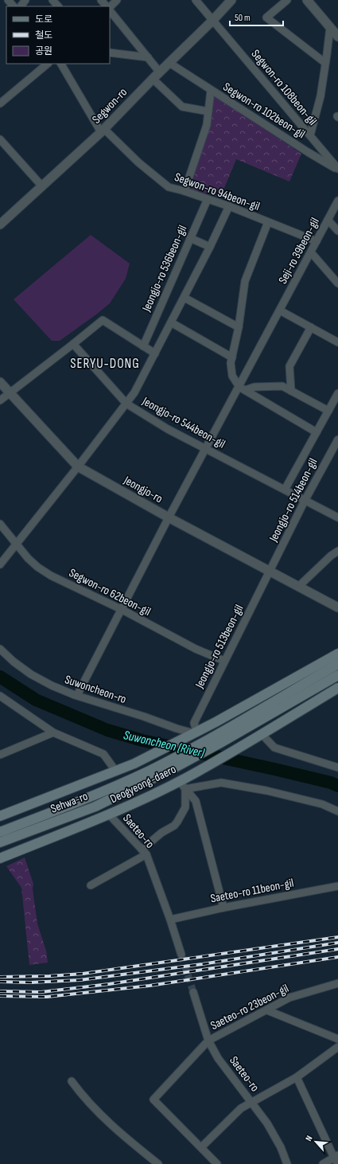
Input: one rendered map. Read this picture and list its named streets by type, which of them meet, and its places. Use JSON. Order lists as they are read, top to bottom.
{
  "streets": {
    "main road": ["Deogyeong-daero", "Sehwa-ro"],
    "street": [
      "Segwon-ro 108beon-gil",
      "Segwon-ro",
      "Segwon-ro 102beon-gil",
      "Segwon-ro 94beon-gil",
      "Seji-ro 39beon-gil",
      "Jeongjo-ro 536beon-gil",
      "Jeongjo-ro 544beon-gil",
      "Jeongjo-ro",
      "Jeongjo-ro 514beon-gil",
      "Segwon-ro 62beon-gil",
      "Jeongjo-ro 513beon-gil",
      "Suwoncheon-ro",
      "Saeteo-ro",
      "Saeteo-ro 11beon-gil",
      "Saeteo-ro 23beon-gil"
    ]
  },
  "crossings": [
    ["Segwon-ro 108beon-gil", "Segwon-ro"],
    ["Segwon-ro 108beon-gil", "Segwon-ro 102beon-gil"],
    ["Segwon-ro", "Segwon-ro 102beon-gil"],
    ["Segwon-ro", "Segwon-ro 94beon-gil"],
    ["Segwon-ro 102beon-gil", "Segwon-ro 94beon-gil"],
    ["Segwon-ro 94beon-gil", "Seji-ro 39beon-gil"],
    ["Segwon-ro 94beon-gil", "Jeongjo-ro 536beon-gil"],
    ["Seji-ro 39beon-gil", "Jeongjo-ro 544beon-gil"],
    ["Seji-ro 39beon-gil", "Jeongjo-ro"],
    ["Seji-ro 39beon-gil", "Segwon-ro 62beon-gil"],
    ["Seji-ro 39beon-gil", "Suwoncheon-ro"],
    ["Jeongjo-ro 544beon-gil", "Jeongjo-ro 514beon-gil"],
    ["Jeongjo-ro", "Jeongjo-ro 514beon-gil"],
    ["Jeongjo-ro", "Jeongjo-ro 513beon-gil"],
    ["Jeongjo-ro 514beon-gil", "Jeongjo-ro 513beon-gil"],
    ["Segwon-ro 62beon-gil", "Jeongjo-ro 513beon-gil"],
    ["Jeongjo-ro 513beon-gil", "Suwoncheon-ro"],
    ["Jeongjo-ro 513beon-gil", "Deogyeong-daero"],
    ["Suwoncheon-ro", "Deogyeong-daero"],
    ["Deogyeong-daero", "Sehwa-ro"],
    ["Deogyeong-daero", "Saeteo-ro"],
    ["Saeteo-ro", "Saeteo-ro 11beon-gil"],
    ["Saeteo-ro", "Saeteo-ro 23beon-gil"]
  ],
  "districts": ["SERYU-DONG"],
  "water": ["Suwoncheon (River)"],
  "legend": ["도로", "철도", "공원"],
  "scale_bar": "50 m",
  "north": "top left"
}
